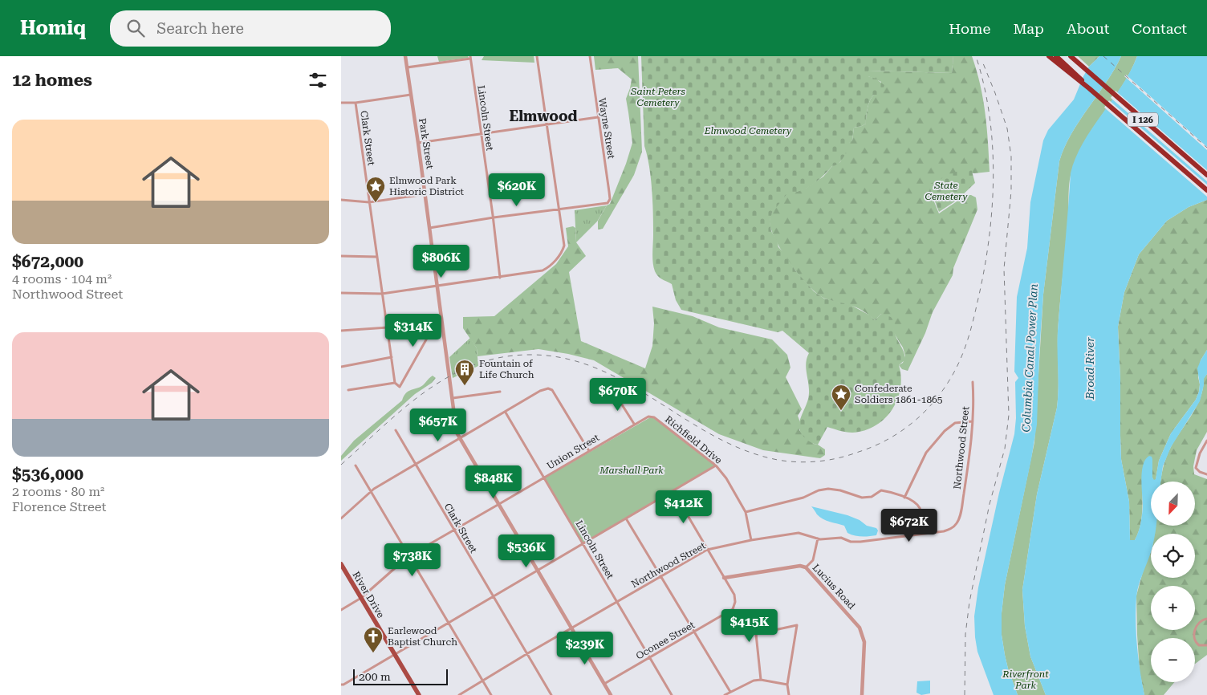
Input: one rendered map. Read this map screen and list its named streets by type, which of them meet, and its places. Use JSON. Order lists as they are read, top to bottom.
{
  "streets": {
    "highway": ["I 126"],
    "main road": ["River Drive"],
    "street": [
      "Lincoln Street",
      "Wayne Street",
      "Clark Street",
      "Park Street",
      "Richfield Drive",
      "Northwood Street",
      "Union Street",
      "Lucius Road",
      "Oconee Street"
    ]
  },
  "crossings": [
    ["Lincoln Street", "Northwood Street"],
    ["Lincoln Street", "Union Street"],
    ["Lincoln Street", "Oconee Street"],
    ["Clark Street", "Northwood Street"],
    ["Clark Street", "Union Street"],
    ["Park Street", "Northwood Street"],
    ["Park Street", "Union Street"],
    ["Park Street", "Oconee Street"],
    ["Richfield Drive", "Northwood Street"],
    ["Richfield Drive", "Union Street"],
    ["Union Street", "River Drive"]
  ],
  "districts": ["Elmwood"],
  "water": ["Columbia Canal Power Plan", "Broad River"],
  "parks": [
    "Saint Peters Cemetery",
    "Elmwood Cemetery",
    "State Cemetery",
    "Marshall Park",
    "Riverfront Park"
  ],
  "places": {
    "place": ["Elmwood Park Historic District", "Confederate Soldiers 1861-1865"],
    "building": ["Fountain of Life Church"],
    "church": ["Earlewood Baptist Church"]
  },
  "scale_bar": "200 m",
  "north": "bottom left",
  "page": {
    "header": "Homiq",
    "search": "Search here",
    "nav": [
      "Home",
      "Map",
      "About",
      "Contact"
    ],
    "heading": "12 homes",
    "list": [
      {
        "name": "$672,000",
        "note": "4 rooms · 104 m² · Northwood Street"
      },
      {
        "name": "$536,000",
        "note": "2 rooms · 80 m² · Florence Street"
      }
    ],
    "price": [
      "$620K",
      "$806K",
      "$314K",
      "$670K",
      "$657K",
      "$848K",
      "$412K",
      "$672K",
      "$536K",
      "$738K",
      "$415K",
      "$239K"
    ],
    "map_buttons": ["+", "−"],
    "scale": "200 m"
  }
}
